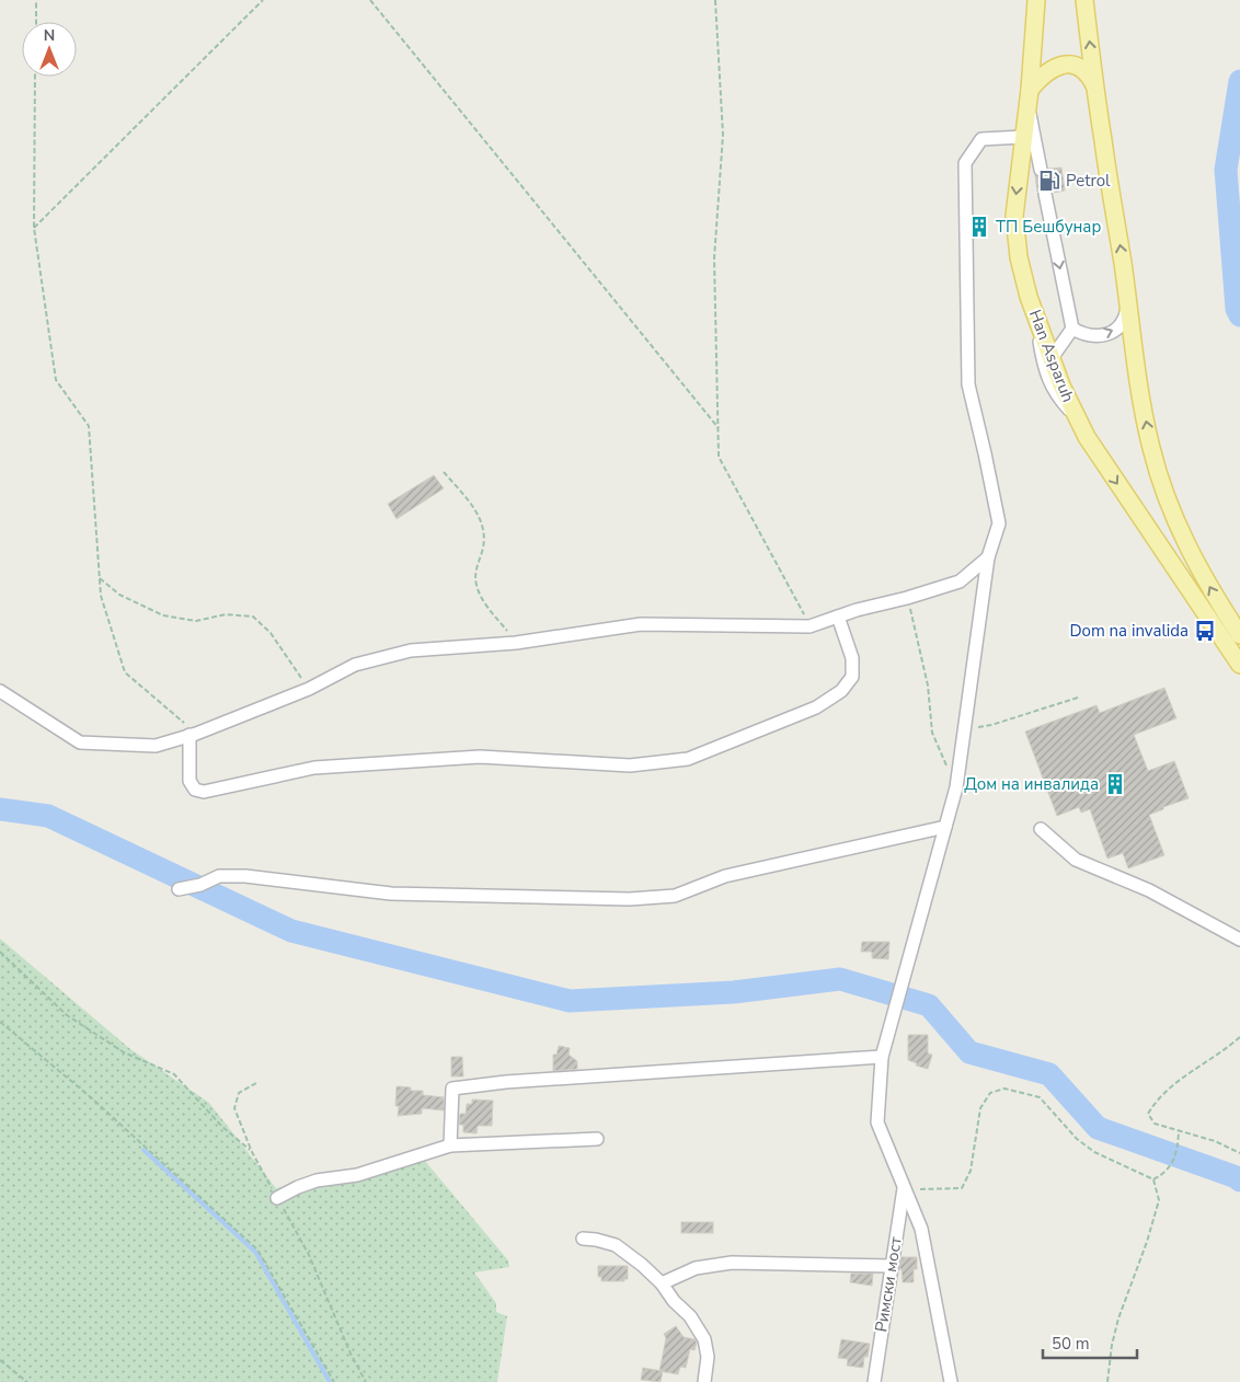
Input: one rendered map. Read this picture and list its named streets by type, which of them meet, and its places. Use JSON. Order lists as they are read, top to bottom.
{
  "streets": {
    "main road": ["Han Asparuh"],
    "street": ["Римски мост"]
  },
  "places": {
    "fuel station": ["Petrol"],
    "building": ["ТП Бешбунар", "Дом на инвалида"],
    "bus stop": ["Dom na invalida"]
  },
  "scale_bar": "50 m",
  "north": "top"
}
